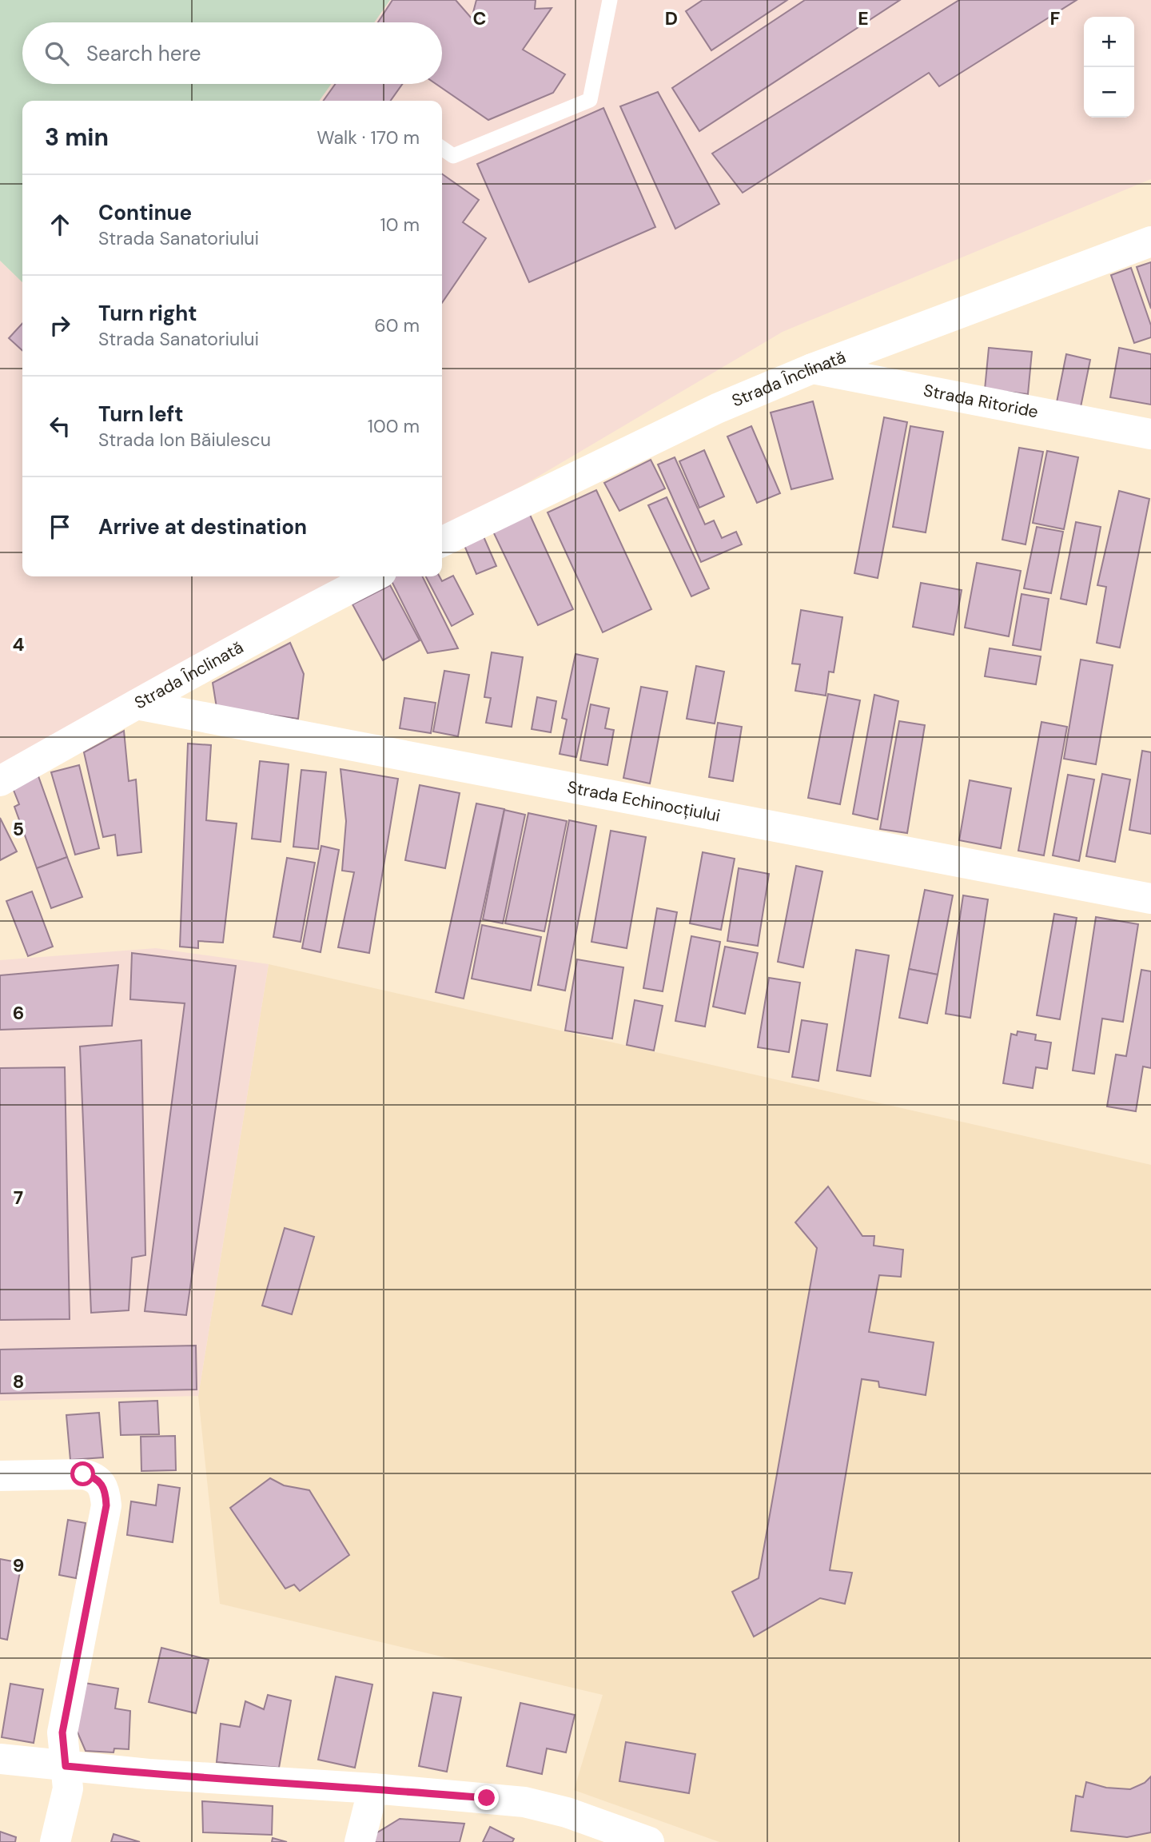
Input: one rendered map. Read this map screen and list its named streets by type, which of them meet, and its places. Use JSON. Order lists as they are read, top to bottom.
{
  "streets": {
    "street": ["Strada Înclinată", "Strada Ritoride", "Strada Echinocțiului"]
  },
  "crossings": [
    ["Strada Înclinată", "Strada Ritoride"],
    ["Strada Înclinată", "Strada Echinocțiului"]
  ],
  "page": {
    "map_buttons": ["+", "−"],
    "search": "Search here",
    "heading": ["3 min", "Walk · 170 m"],
    "list": [
      ["Continue", "Strada Sanatoriului", "10 m"],
      ["Turn right", "Strada Sanatoriului", "60 m"],
      ["Turn left", "Strada Ion Băiulescu", "100 m"],
      "Arrive at destination"
    ]
  },
  "grid": {
    "columns": [
      "C",
      "D",
      "E",
      "F"
    ],
    "rows": [
      "4",
      "5",
      "6",
      "7",
      "8",
      "9"
    ]
  }
}
